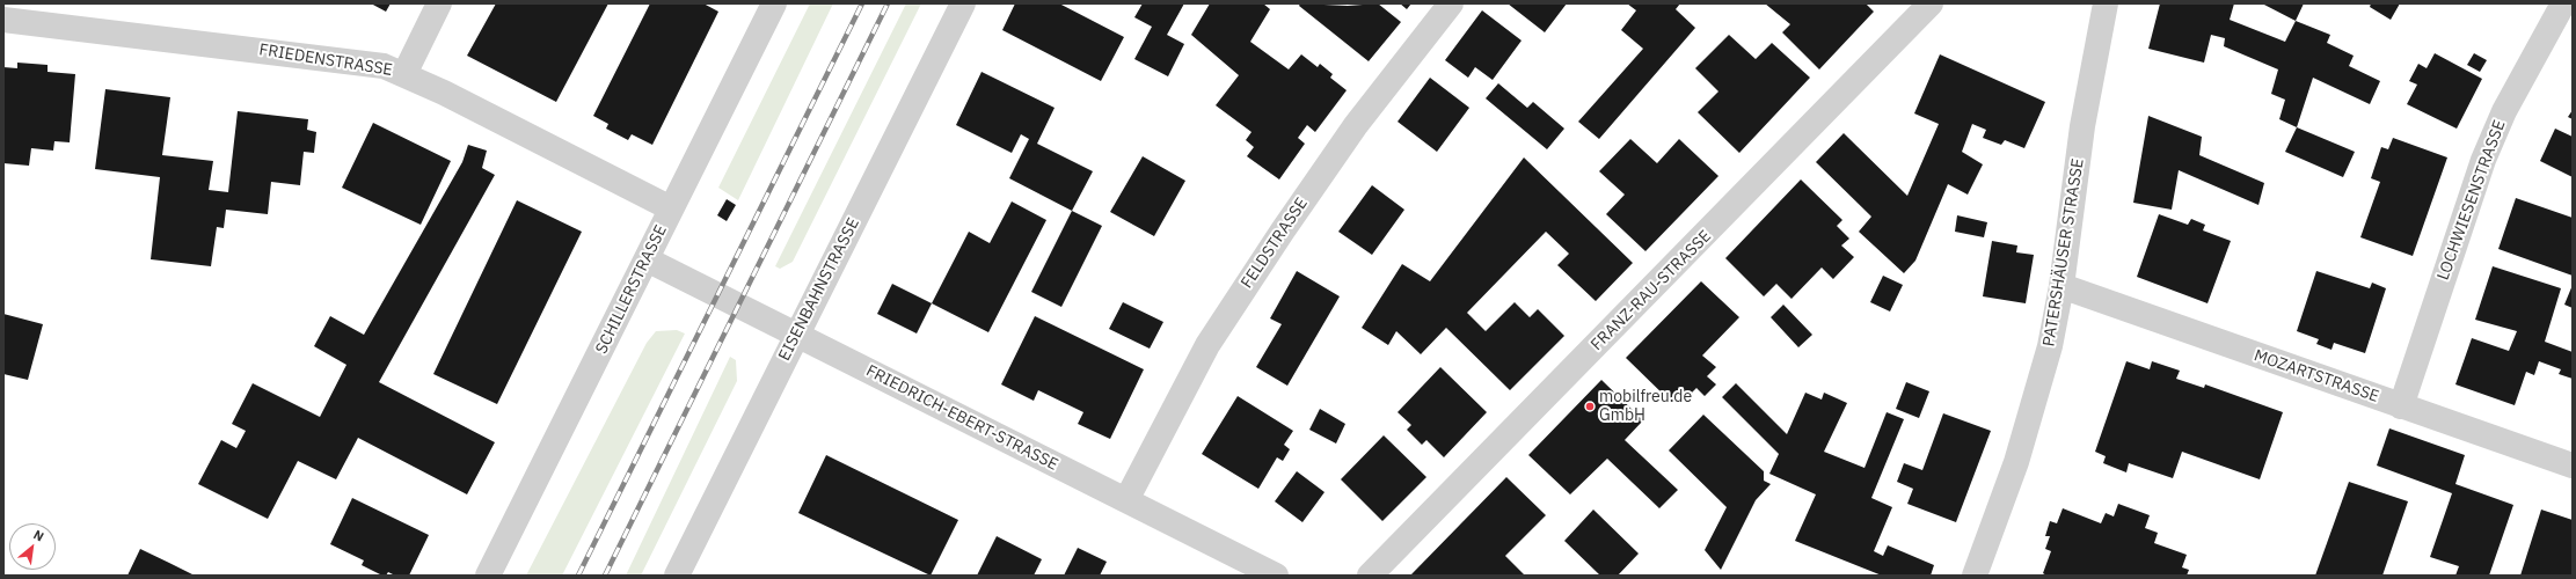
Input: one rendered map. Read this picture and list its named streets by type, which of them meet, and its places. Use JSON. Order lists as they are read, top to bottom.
{
  "streets": {
    "street": [
      "FRIEDENSTRASSE",
      "LOCHWIESENSTRASSE",
      "FELDSTRASSE",
      "PATERSHÄUSER STRASSE",
      "SCHILLERSTRASSE",
      "EISENBAHNSTRASSE",
      "FRANZ-RAU-STRASSE",
      "MOZARTSTRASSE",
      "FRIEDRICH-EBERT-STRASSE"
    ]
  },
  "crossings": [
    ["FRIEDENSTRASSE", "SCHILLERSTRASSE"],
    ["LOCHWIESENSTRASSE", "MOZARTSTRASSE"],
    ["FELDSTRASSE", "FRIEDRICH-EBERT-STRASSE"],
    ["PATERSHÄUSER STRASSE", "MOZARTSTRASSE"],
    ["SCHILLERSTRASSE", "FRIEDRICH-EBERT-STRASSE"],
    ["EISENBAHNSTRASSE", "FRIEDRICH-EBERT-STRASSE"]
  ],
  "places": ["mobilfreu.de GmbH"],
  "north": "top right"
}
